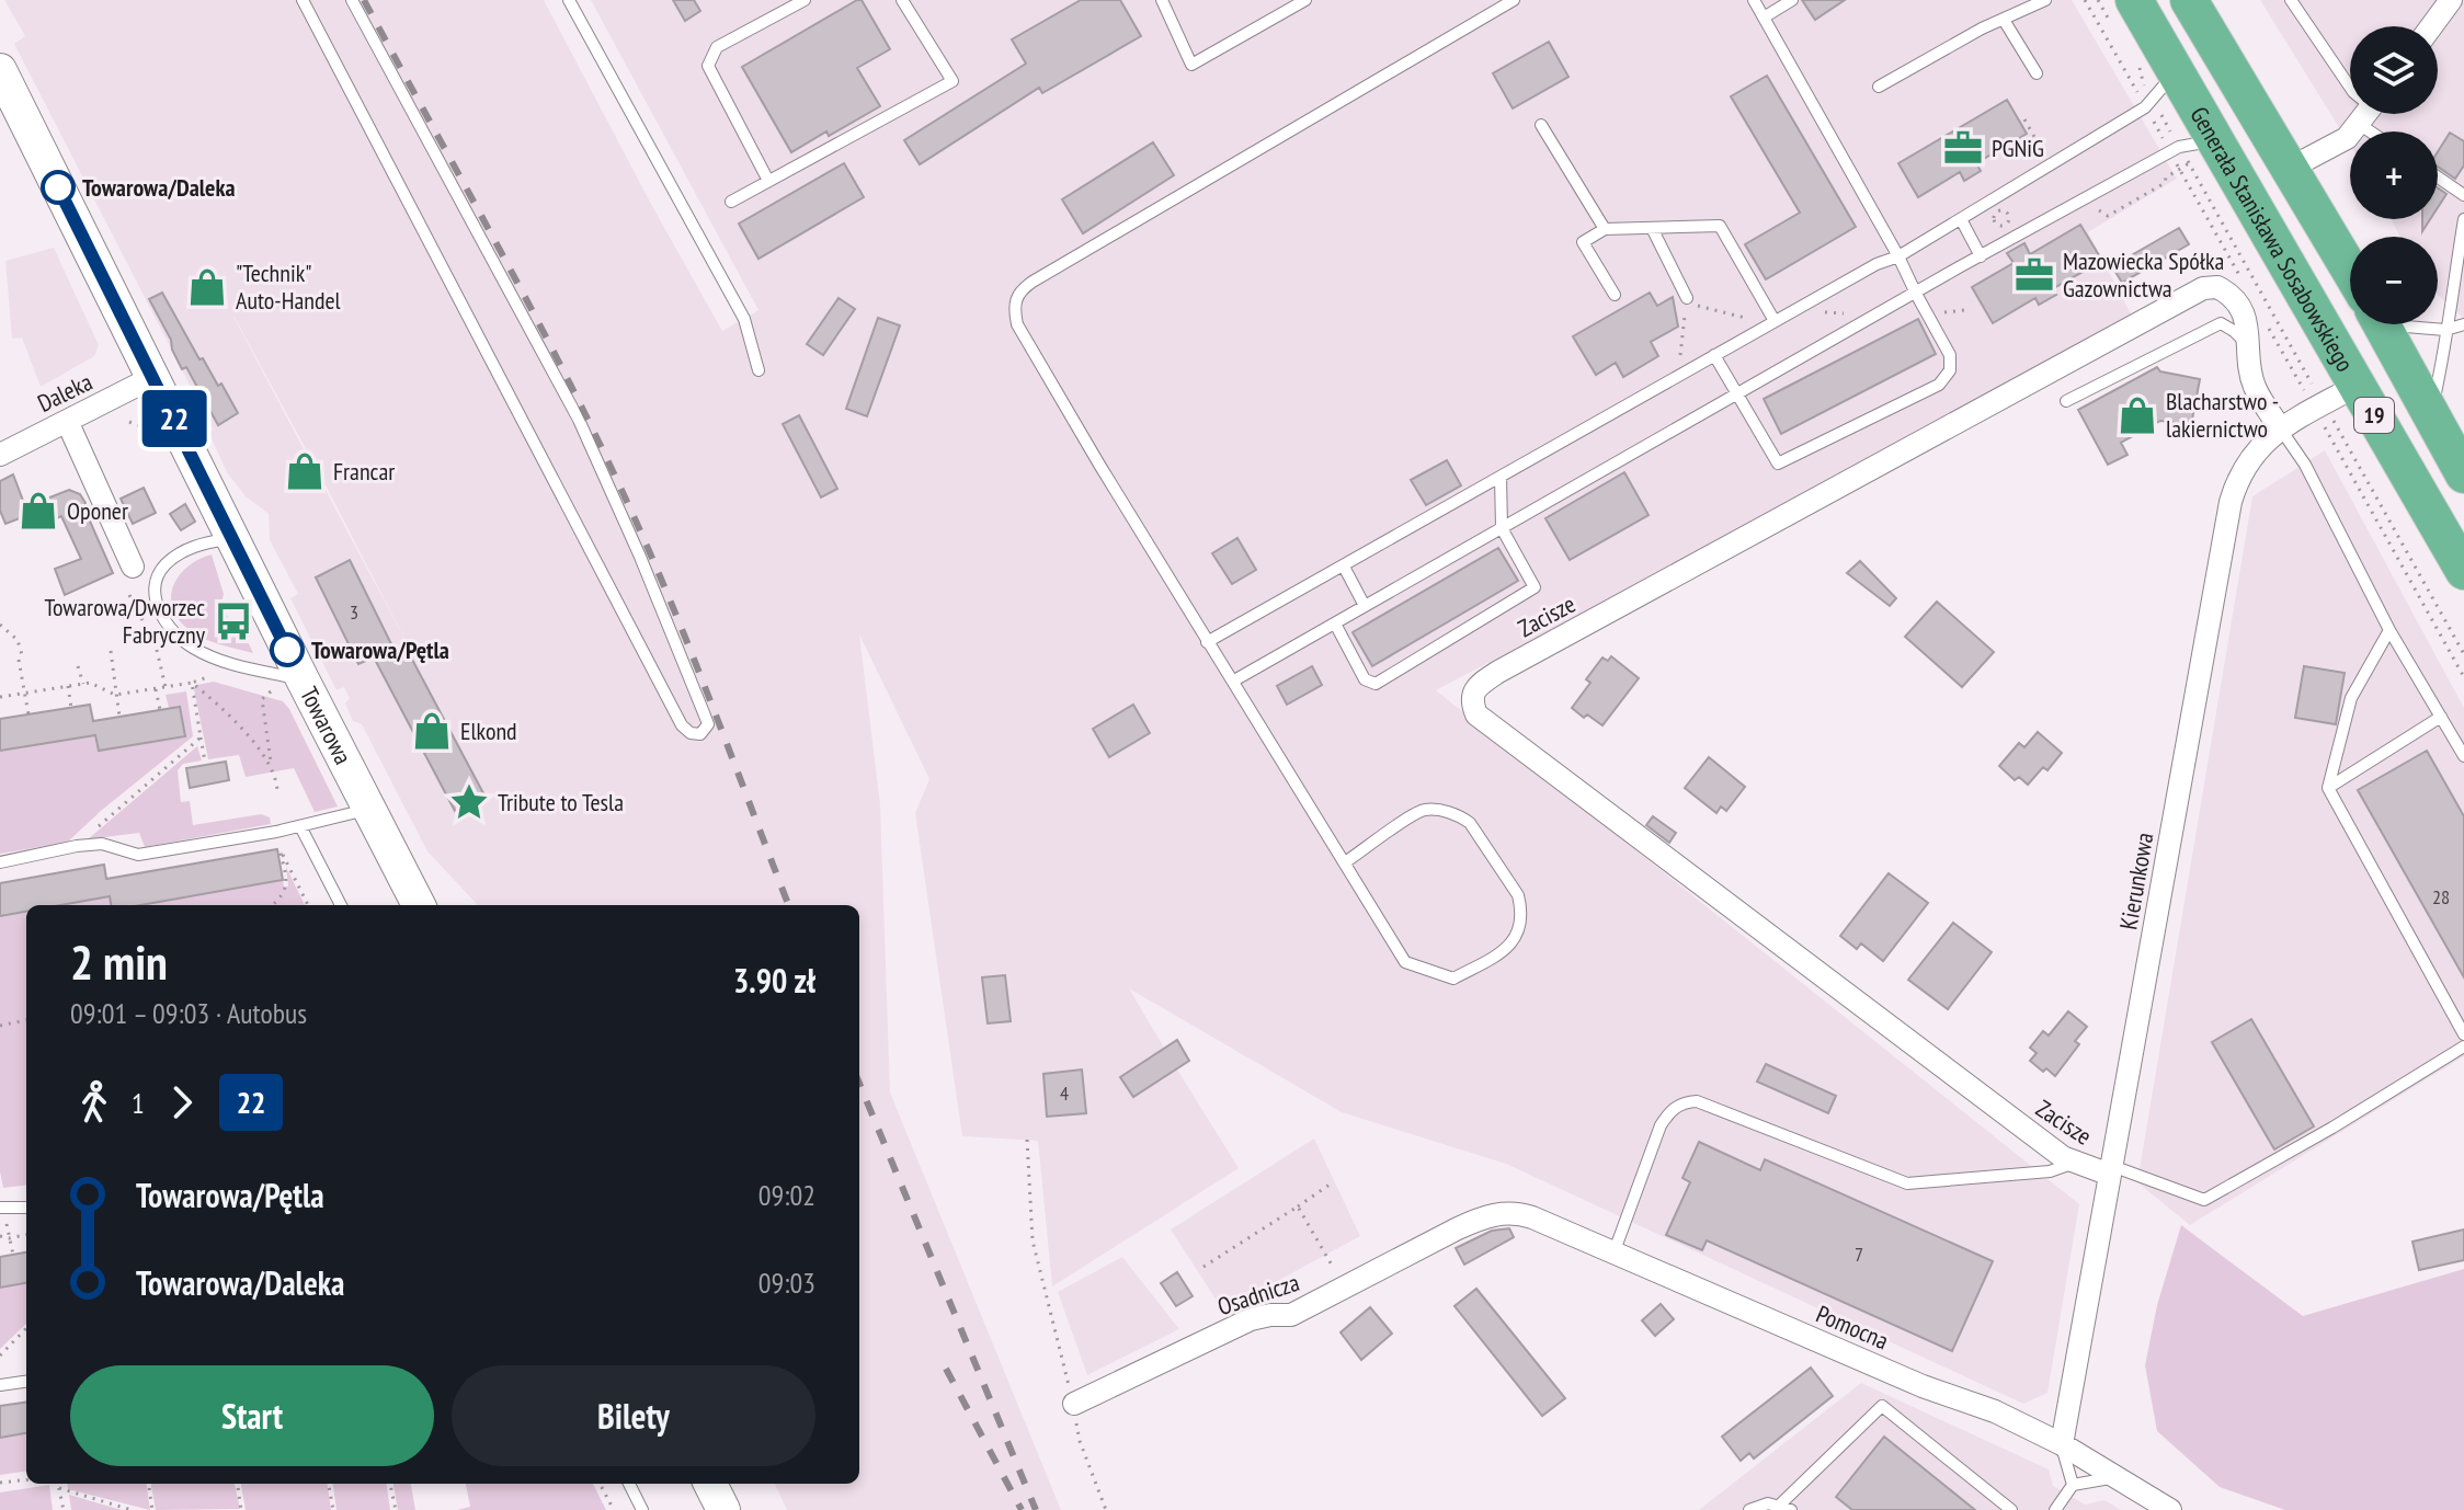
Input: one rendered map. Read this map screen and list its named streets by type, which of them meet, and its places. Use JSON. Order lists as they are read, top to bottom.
{
  "streets": {
    "highway": ["Generała Stanisława Sosabowskiego", "19"],
    "main road": ["Towarowa"],
    "street": [
      "Daleka",
      "Zacisze",
      "Kierunkowa",
      "Osadnicza",
      "Pomocna"
    ]
  },
  "crossings": [
    ["Generała Stanisława Sosabowskiego", "Kierunkowa"],
    ["Daleka", "Towarowa"],
    ["Zacisze", "Kierunkowa"],
    ["Kierunkowa", "Pomocna"],
    ["Osadnicza", "Pomocna"]
  ],
  "places": {
    "office": ["PGNiG", "Mazowiecka Spółka Gazownictwa"],
    "other": ["Towarowa/Daleka", "Towarowa/Pętla"],
    "shop": [
      "\"Technik\" Auto-Handel",
      "Blacharstwo - lakiernictwo",
      "Francar",
      "Oponer",
      "Elkond"
    ],
    "bus stop": ["Towarowa/Dworzec Fabryczny"],
    "place": ["Tribute to Tesla"]
  },
  "lines": ["bus line 22"],
  "house_numbers": [
    "3",
    "28",
    "4",
    "7"
  ],
  "page": {
    "on_map": "22",
    "map_buttons": ["+", "−"],
    "heading": ["2 min", "09:01 – 09:03 · Autobus", "3.90 zł"],
    "legs": ["1", "22"],
    "list": [
      {
        "name": "Towarowa/Pętla",
        "value": "09:02"
      },
      {
        "name": "Towarowa/Daleka",
        "value": "09:03"
      }
    ],
    "buttons": ["Start", "Bilety"]
  }
}
